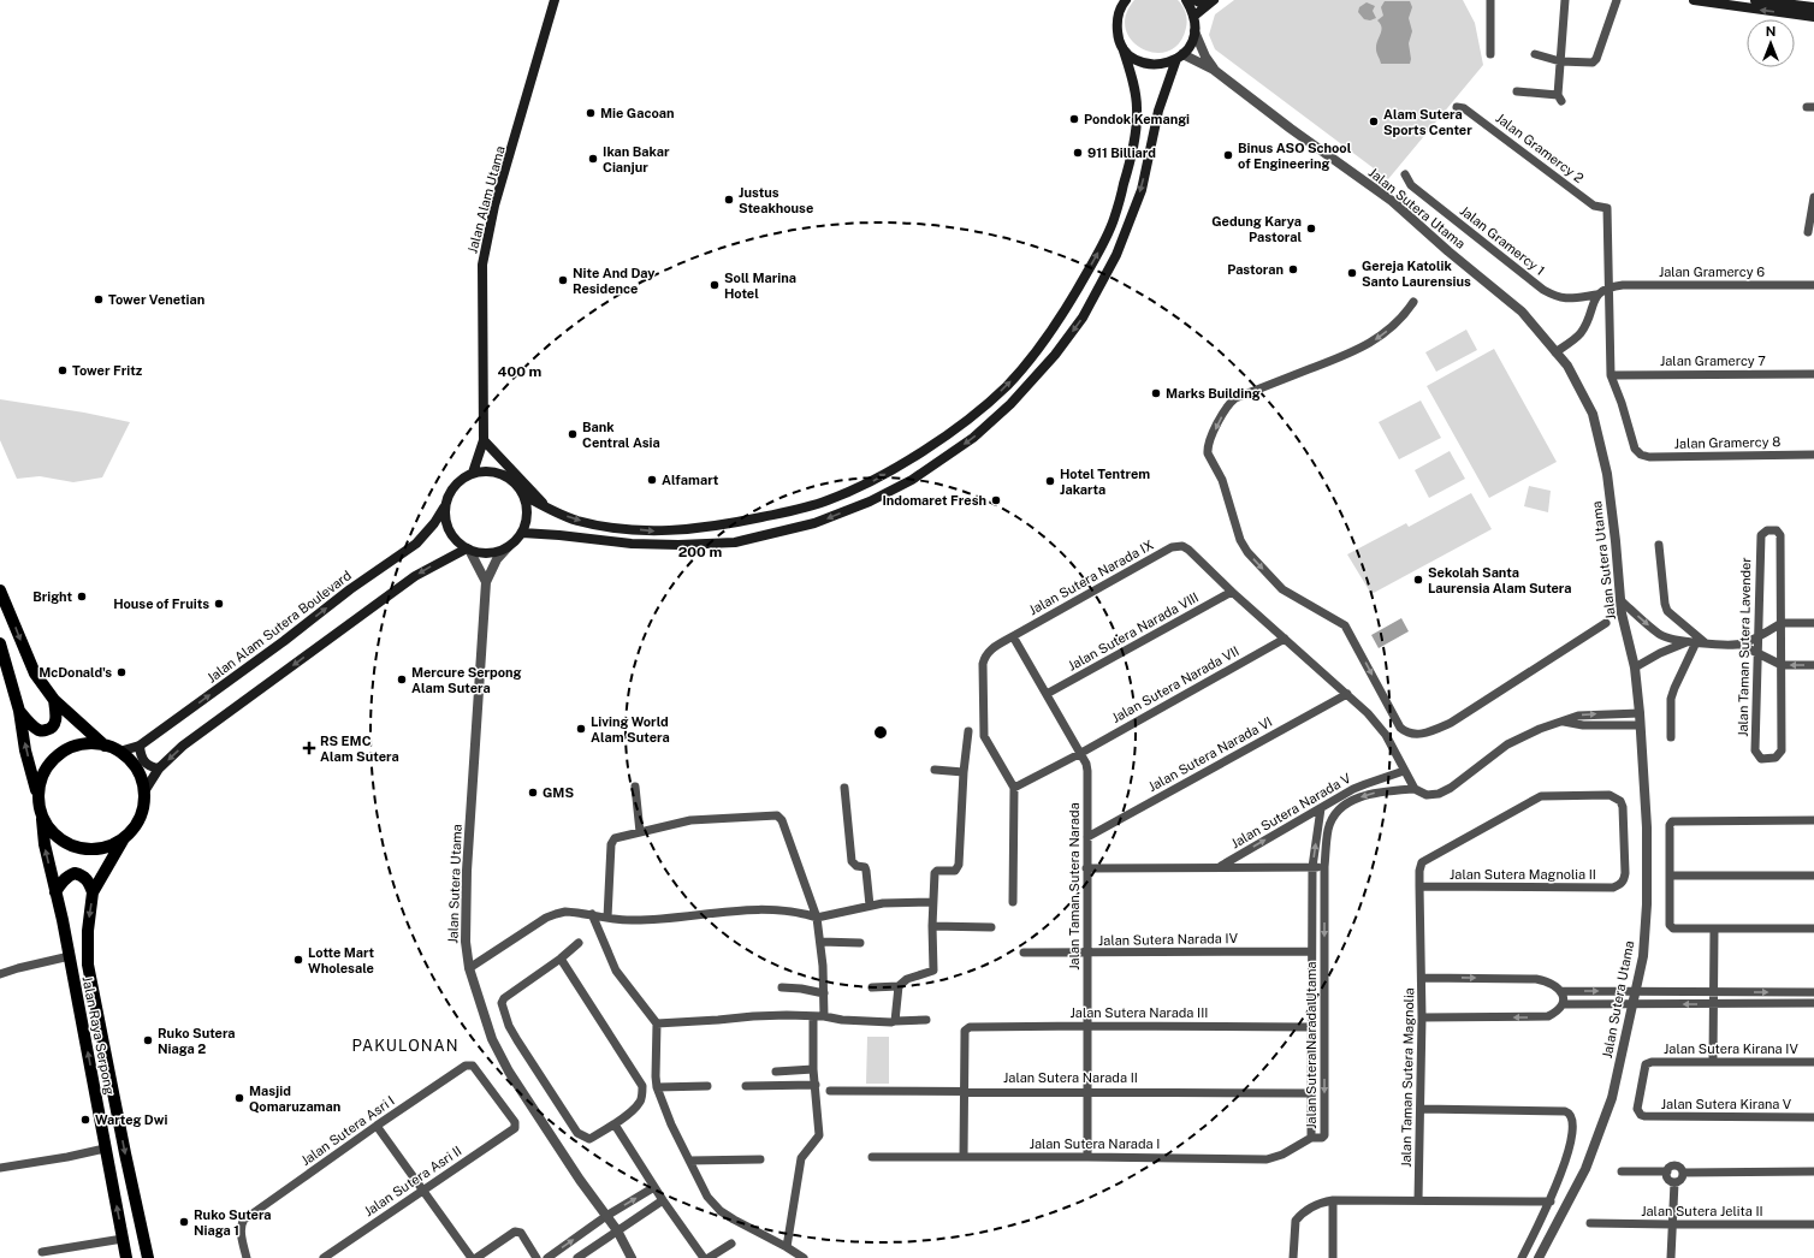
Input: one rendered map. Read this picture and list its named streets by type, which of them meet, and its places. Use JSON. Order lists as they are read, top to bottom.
{
  "streets": {
    "main road": ["Jalan Alam Utama", "Jalan Alam Sutera Boulevard", "Jalan Raya Serpong"],
    "street": [
      "Jalan Gramercy 2",
      "Jalan Sutera Utama",
      "Jalan Gramercy 1",
      "Jalan Gramercy 6",
      "Jalan Gramercy 7",
      "Jalan Gramercy 8",
      "Jalan Sutera Narada IX",
      "Jalan Sutera Narada VIII",
      "Jalan Taman Sutera Lavender",
      "Jalan Sutera Narada VII",
      "Jalan Sutera Narada VI",
      "Jalan Sutera Narada V",
      "Jalan Sutera Magnolia II",
      "Jalan Taman Sutera Narada",
      "Jalan Sutera Narada IV",
      "Jalan Sutera Narada III",
      "Jalan Sutera Narada Utama",
      "Jalan Sutera Kirana IV",
      "Jalan Sutera Narada II",
      "Jalan Taman Sutera Magnolia",
      "Jalan Sutera Kirana V",
      "Jalan Sutera Asri I",
      "Jalan Sutera Narada I",
      "Jalan Sutera Asri II",
      "Jalan Sutera Jelita II"
    ]
  },
  "crossings": [
    ["Jalan Gramercy 2", "Jalan Gramercy 1"],
    ["Jalan Gramercy 2", "Jalan Gramercy 6"],
    ["Jalan Alam Utama", "Jalan Sutera Utama"],
    ["Jalan Alam Utama", "Jalan Alam Sutera Boulevard"],
    ["Jalan Sutera Utama", "Jalan Alam Sutera Boulevard"],
    ["Jalan Sutera Utama", "Jalan Sutera Narada Utama"],
    ["Jalan Gramercy 1", "Jalan Gramercy 6"],
    ["Jalan Gramercy 7", "Jalan Gramercy 8"],
    ["Jalan Sutera Narada IX", "Jalan Sutera Narada VIII"],
    ["Jalan Sutera Narada IX", "Jalan Sutera Narada VII"],
    ["Jalan Sutera Narada IX", "Jalan Taman Sutera Narada"],
    ["Jalan Alam Sutera Boulevard", "Jalan Raya Serpong"],
    ["Jalan Sutera Narada VIII", "Jalan Taman Sutera Narada"],
    ["Jalan Sutera Narada VII", "Jalan Taman Sutera Narada"],
    ["Jalan Sutera Narada VI", "Jalan Taman Sutera Narada"],
    ["Jalan Sutera Narada V", "Jalan Taman Sutera Narada"],
    ["Jalan Sutera Narada V", "Jalan Sutera Narada Utama"],
    ["Jalan Sutera Magnolia II", "Jalan Taman Sutera Magnolia"],
    ["Jalan Taman Sutera Narada", "Jalan Sutera Narada IV"],
    ["Jalan Taman Sutera Narada", "Jalan Sutera Narada III"],
    ["Jalan Taman Sutera Narada", "Jalan Sutera Narada II"],
    ["Jalan Taman Sutera Narada", "Jalan Sutera Narada I"],
    ["Jalan Sutera Narada IV", "Jalan Sutera Narada Utama"],
    ["Jalan Sutera Narada III", "Jalan Sutera Narada Utama"],
    ["Jalan Sutera Narada III", "Jalan Sutera Narada II"],
    ["Jalan Sutera Narada Utama", "Jalan Sutera Narada II"],
    ["Jalan Sutera Narada Utama", "Jalan Sutera Narada I"],
    ["Jalan Sutera Kirana IV", "Jalan Sutera Kirana V"],
    ["Jalan Sutera Asri I", "Jalan Sutera Asri II"]
  ],
  "districts": ["PAKULONAN"],
  "places": {
    "other": [
      "Mie Gacoan",
      "Pondok Kemangi",
      "Alam Sutera Sports Center",
      "911 Billiard",
      "Binus ASO School of Engineering",
      "Ikan Bakar Cianjur",
      "Justus Steakhouse",
      "Gedung Karya Pastoral",
      "Pastoran",
      "Gereja Katolik Santo Laurensius",
      "Nite And Day Residence",
      "Soll Marina Hotel",
      "Tower Venetian",
      "Tower Fritz",
      "Marks Building",
      "Bank Central Asia",
      "Alfamart",
      "Hotel Tentrem Jakarta",
      "Indomaret Fresh",
      "Sekolah Santa Laurensia Alam Sutera",
      "Bright",
      "House of Fruits",
      "McDonald's",
      "Mercure Serpong Alam Sutera",
      "Living World Alam Sutera",
      "GMS",
      "Lotte Mart Wholesale",
      "Ruko Sutera Niaga 2",
      "Masjid Qomaruzaman",
      "Warteg Dwi",
      "Ruko Sutera Niaga 1"
    ],
    "health": ["RS EMC Alam Sutera"]
  },
  "north": "top",
  "rings": ["400 m", "200 m"]
}
